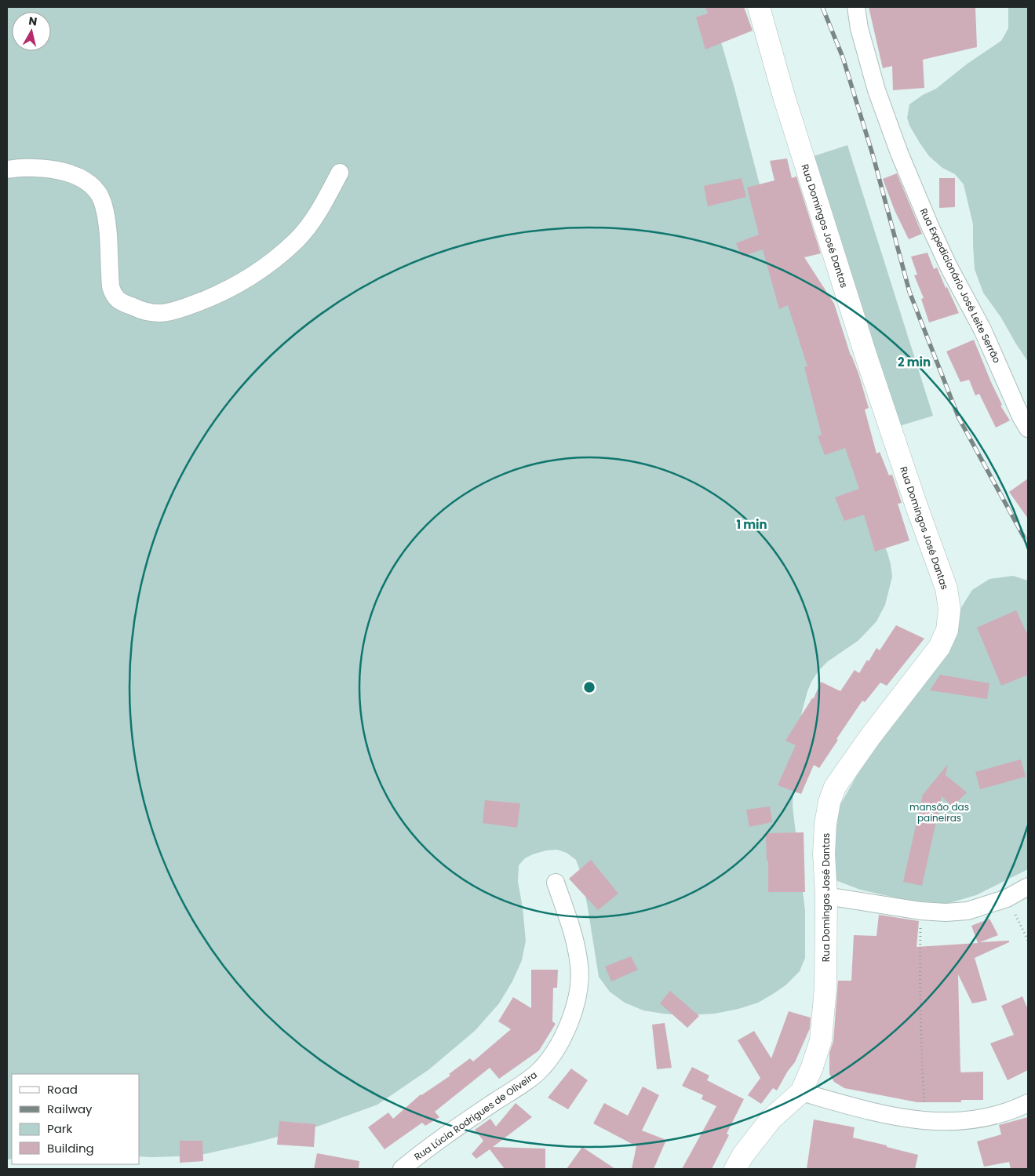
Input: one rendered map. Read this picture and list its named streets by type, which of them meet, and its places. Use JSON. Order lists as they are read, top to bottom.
{
  "streets": {
    "street": ["Rua Domingos José Dantas", "Rua Expedicionário José Leite Serrão", "Rua Lúcia Rodrigues de Oliveira"]
  },
  "parks": ["mansão das paineiras"],
  "legend": [
    "Road",
    "Railway",
    "Park",
    "Building"
  ],
  "north": "top",
  "rings": ["2 min", "1 min"]
}
